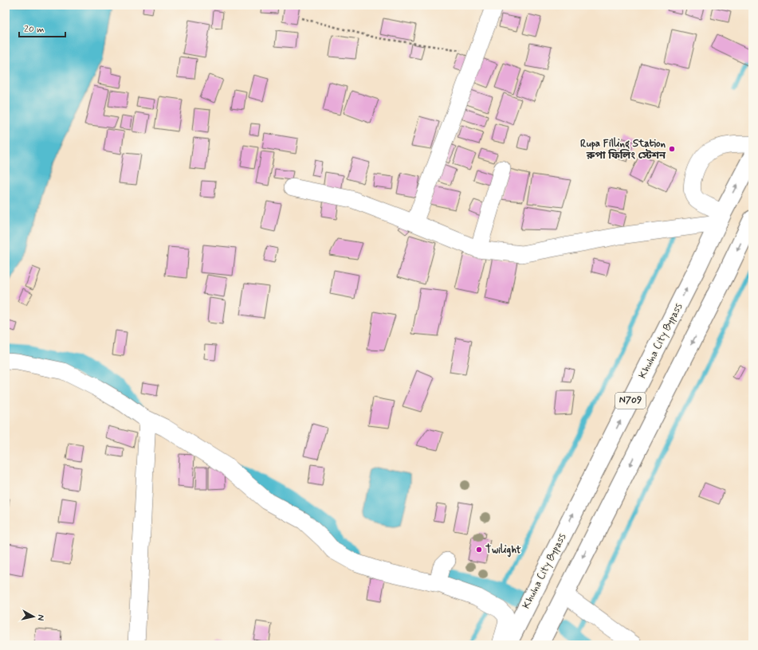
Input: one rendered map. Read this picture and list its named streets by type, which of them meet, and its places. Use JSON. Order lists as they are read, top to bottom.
{
  "streets": {
    "highway": ["Khulna City Bypass", "N709"]
  },
  "places": ["Rupa Filling Station রুপা ফিলিং স্টেশন", "Twilight"],
  "scale_bar": "20 m",
  "north": "right"
}
